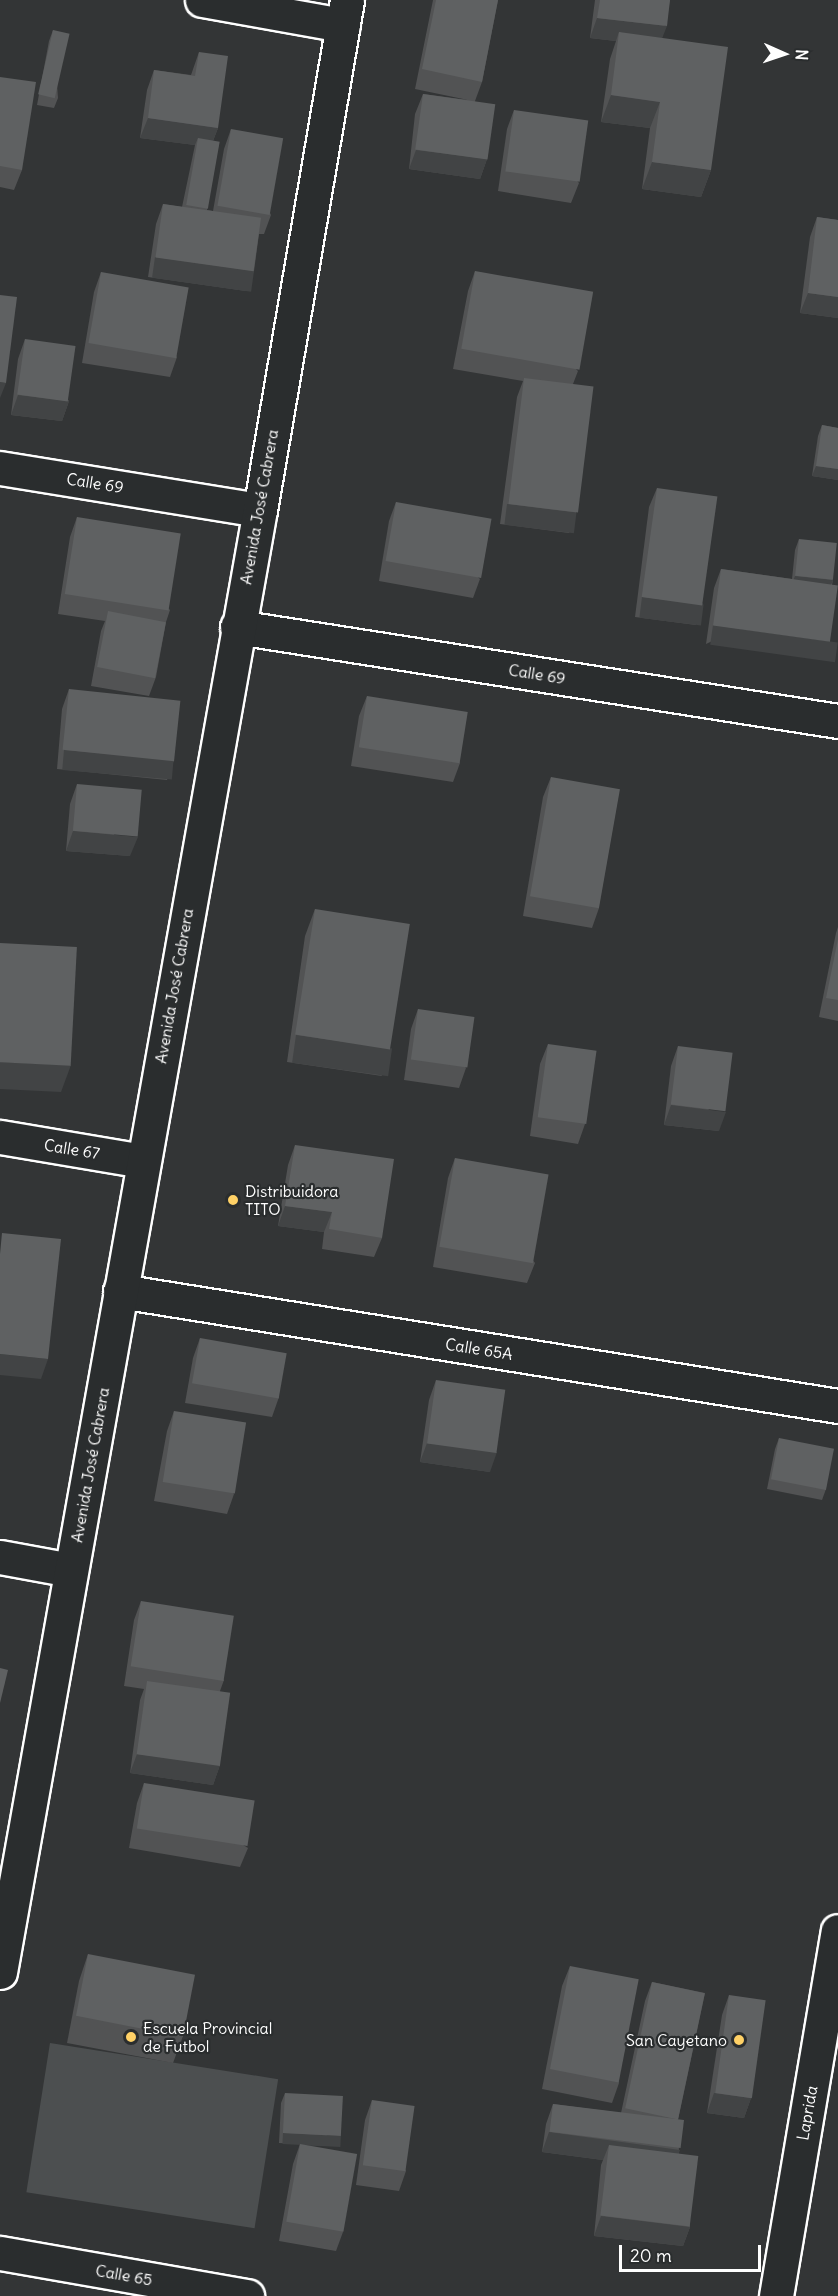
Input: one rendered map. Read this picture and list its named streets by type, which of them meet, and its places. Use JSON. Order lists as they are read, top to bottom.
{
  "streets": {
    "street": [
      "Calle 69",
      "Avenida José Cabrera",
      "Calle 67",
      "Calle 65A",
      "Laprida",
      "Calle 65"
    ]
  },
  "crossings": [
    ["Calle 69", "Avenida José Cabrera"],
    ["Avenida José Cabrera", "Calle 67"],
    ["Avenida José Cabrera", "Calle 65A"]
  ],
  "places": ["Distribuidora TITO", "Escuela Provincial de Futbol", "San Cayetano"],
  "scale_bar": "20 m",
  "north": "right"
}
